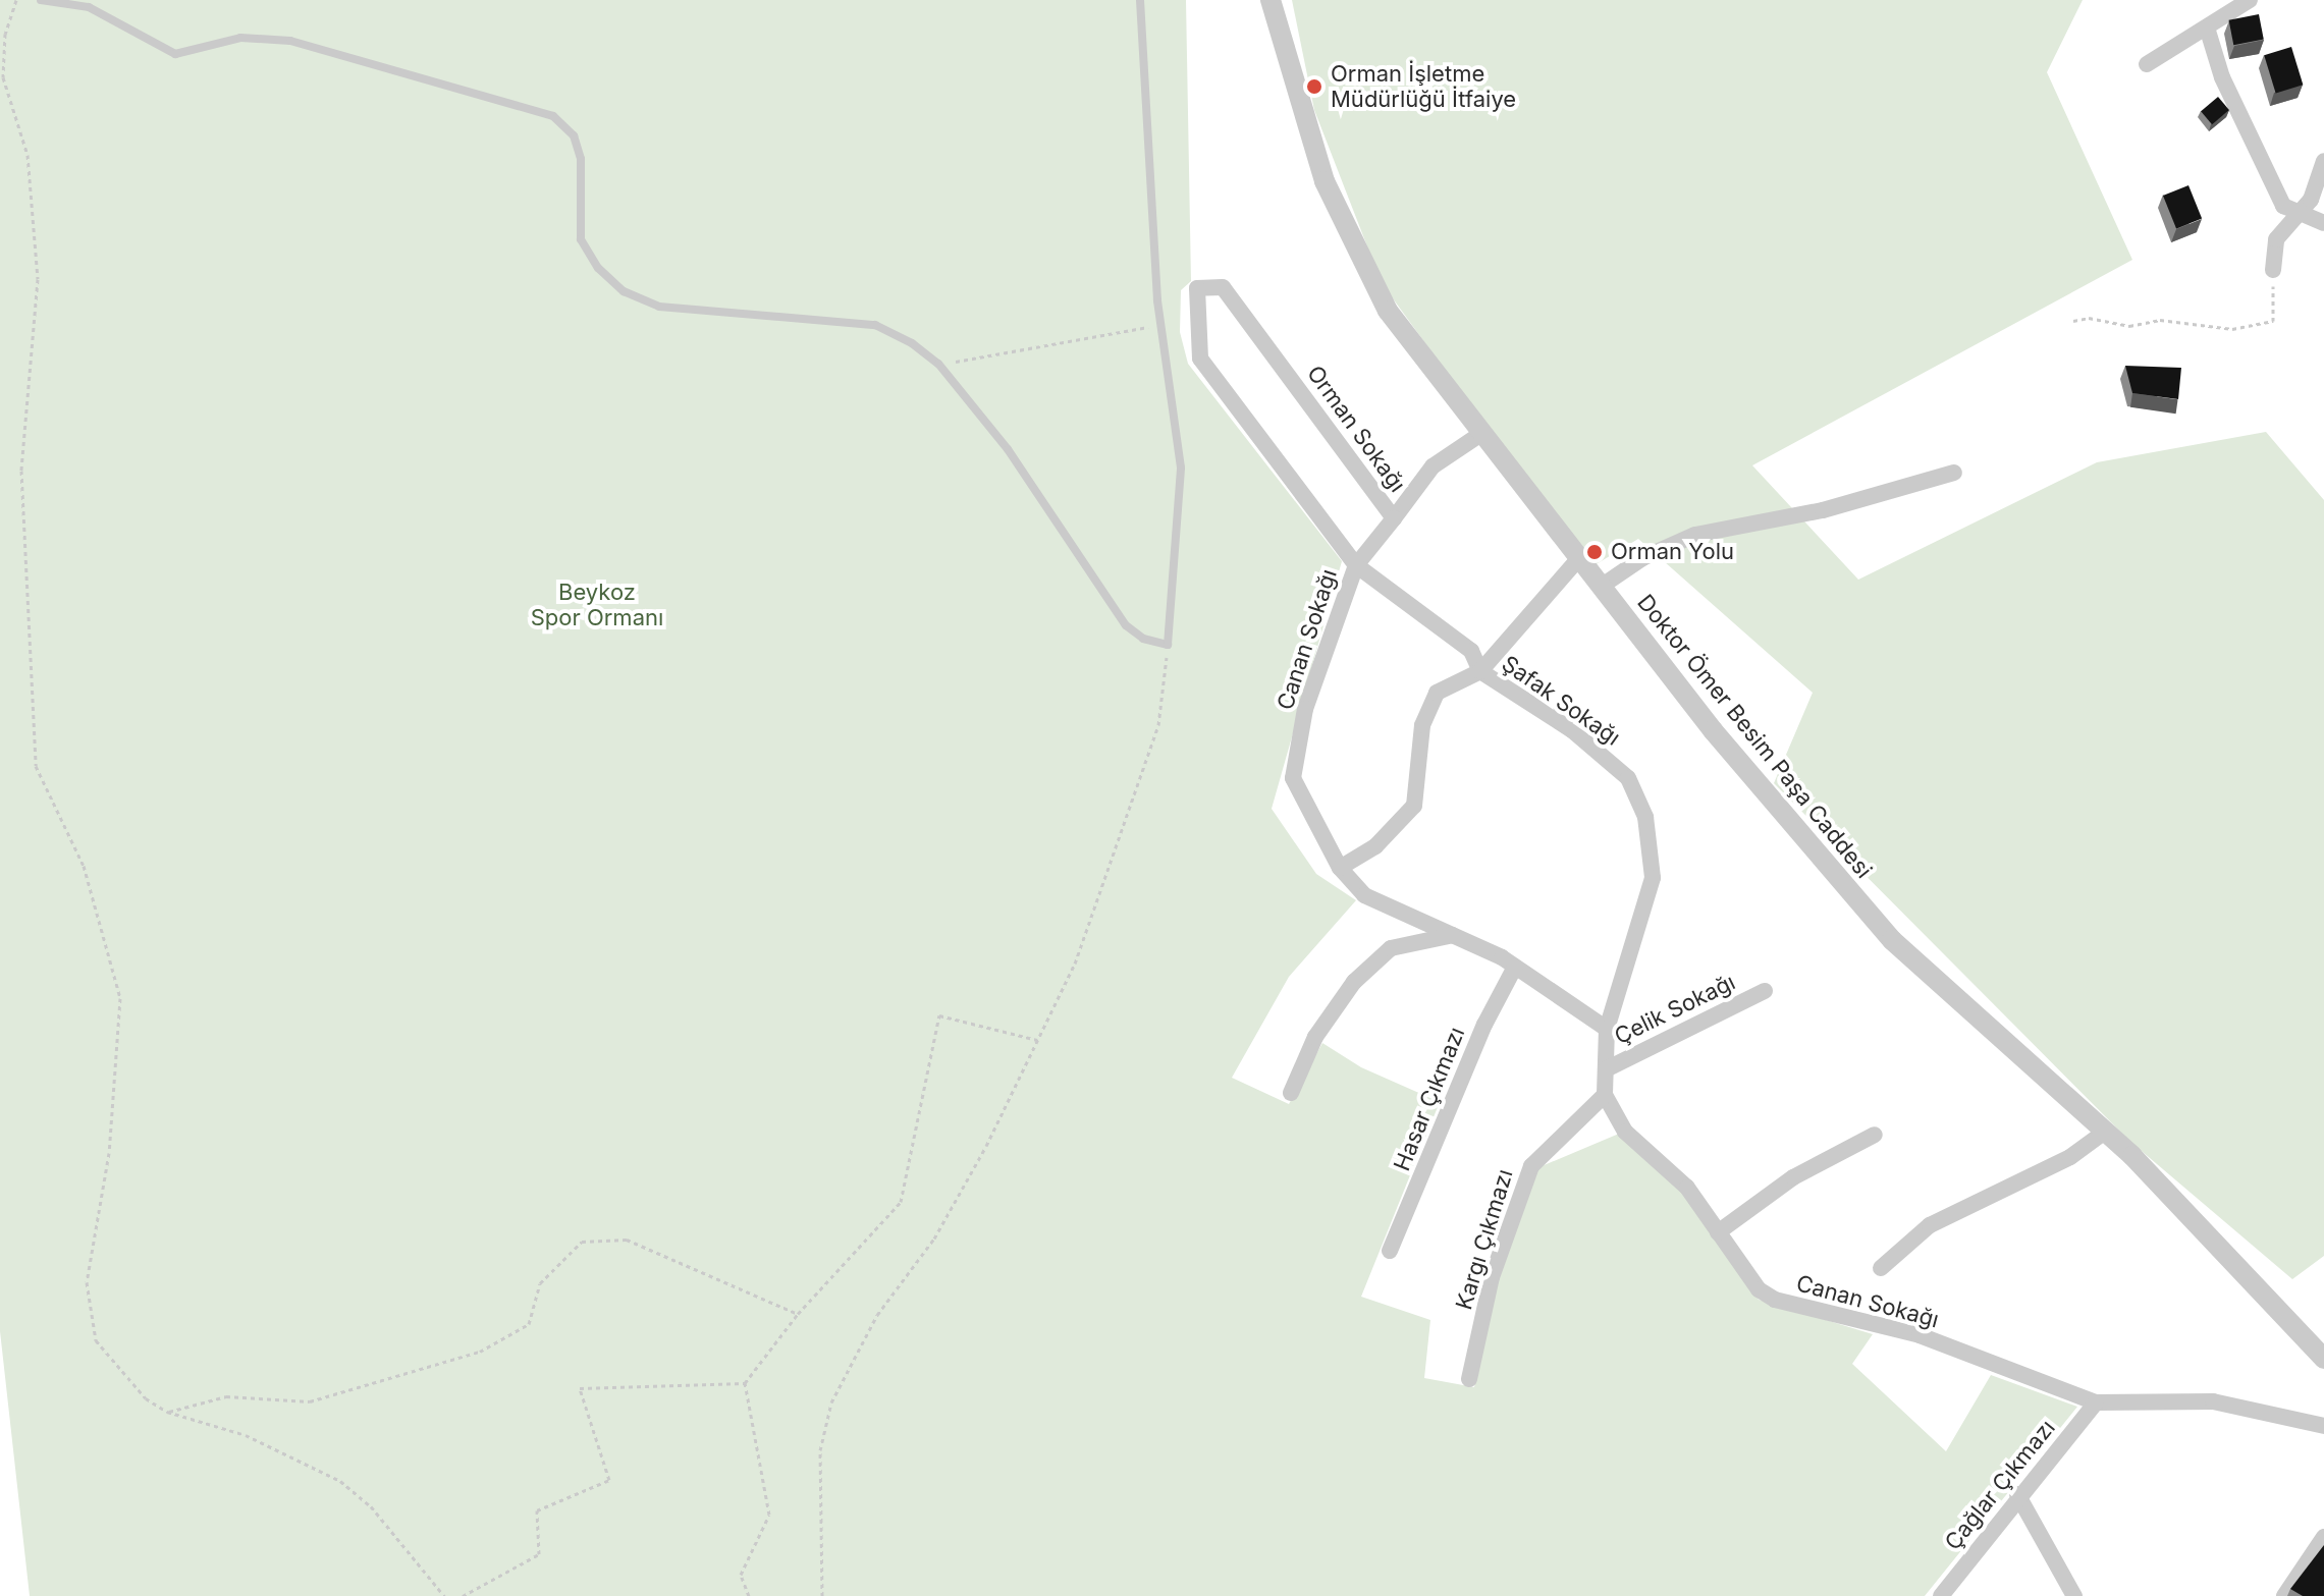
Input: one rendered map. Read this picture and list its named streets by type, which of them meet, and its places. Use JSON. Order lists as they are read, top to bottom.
{
  "streets": {
    "street": [
      "Orman Sokağı",
      "Canan Sokağı",
      "Şafak Sokağı",
      "Doktor Ömer Besim Paşa Caddesi",
      "Çelik Sokağı",
      "Hasar Çıkmazı",
      "Kargı Çıkmazı",
      "Çağlar Çıkmazı"
    ]
  },
  "crossings": [
    ["Orman Sokağı", "Canan Sokağı"],
    ["Orman Sokağı", "Şafak Sokağı"],
    ["Orman Sokağı", "Doktor Ömer Besim Paşa Caddesi"],
    ["Canan Sokağı", "Şafak Sokağı"],
    ["Canan Sokağı", "Hasar Çıkmazı"],
    ["Canan Sokağı", "Kargı Çıkmazı"],
    ["Canan Sokağı", "Çağlar Çıkmazı"]
  ],
  "parks": ["Beykoz Spor Ormanı"],
  "places": ["Orman İşletme Müdürlüğü İtfaiye", "Orman Yolu"]
}
